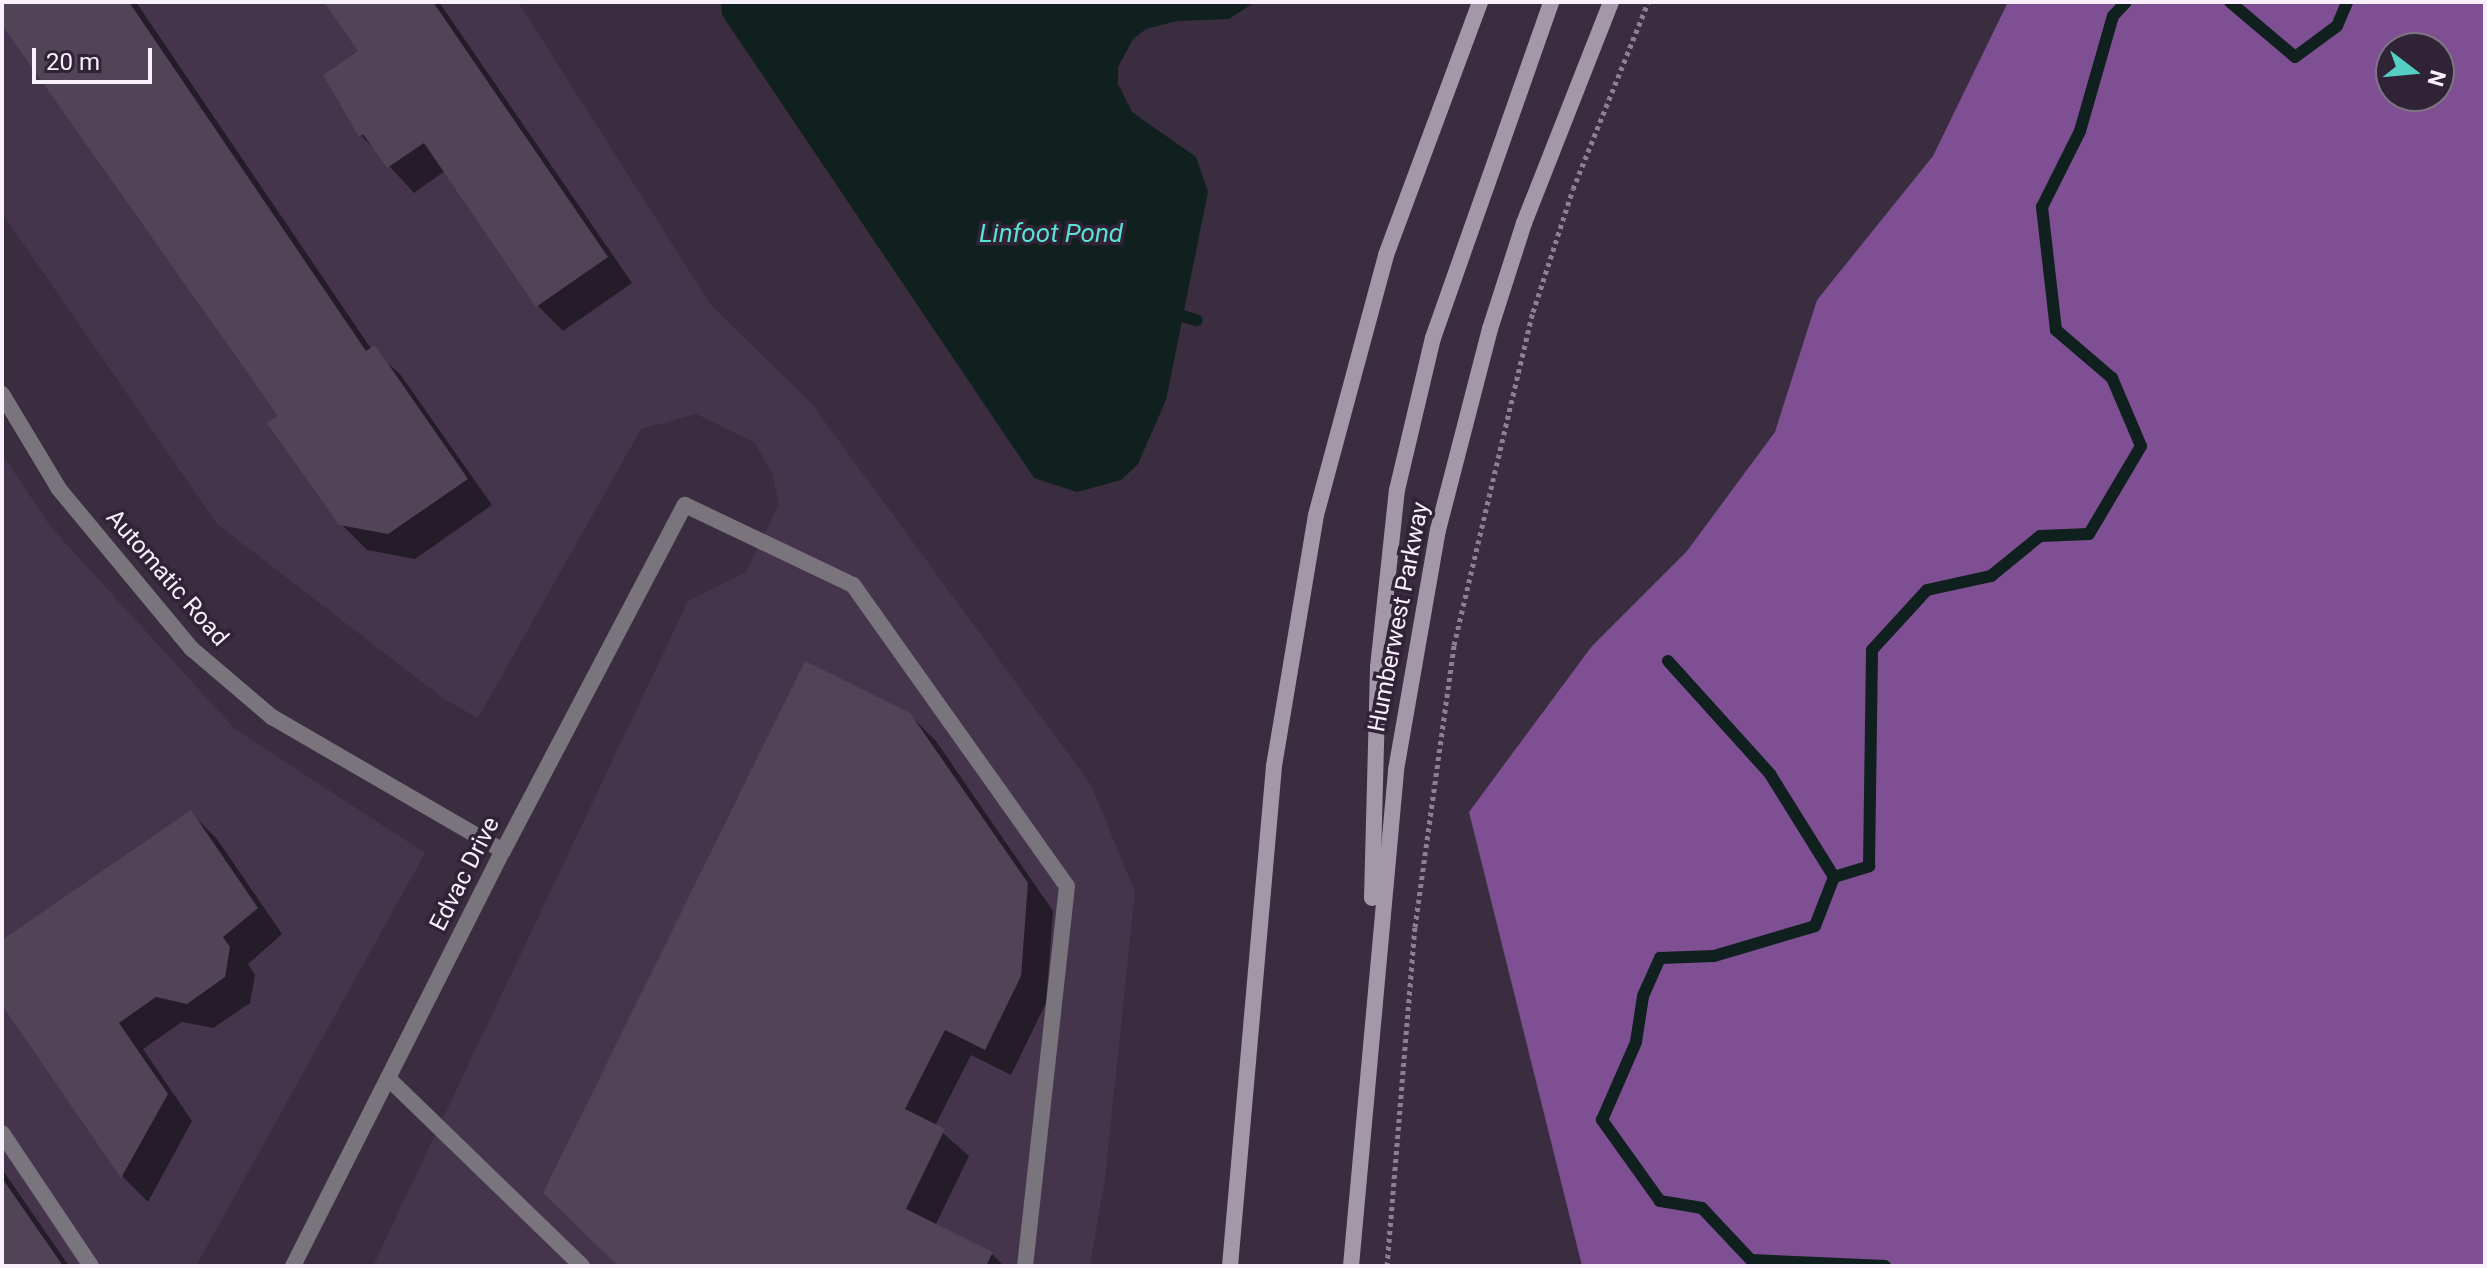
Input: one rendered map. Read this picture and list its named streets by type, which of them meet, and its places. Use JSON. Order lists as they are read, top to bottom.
{
  "streets": {
    "main road": ["Humberwest Parkway"],
    "street": ["Automatic Road", "Edvac Drive"]
  },
  "crossings": [
    ["Automatic Road", "Edvac Drive"]
  ],
  "water": ["Linfoot Pond"],
  "scale_bar": "20 m",
  "north": "right"
}
